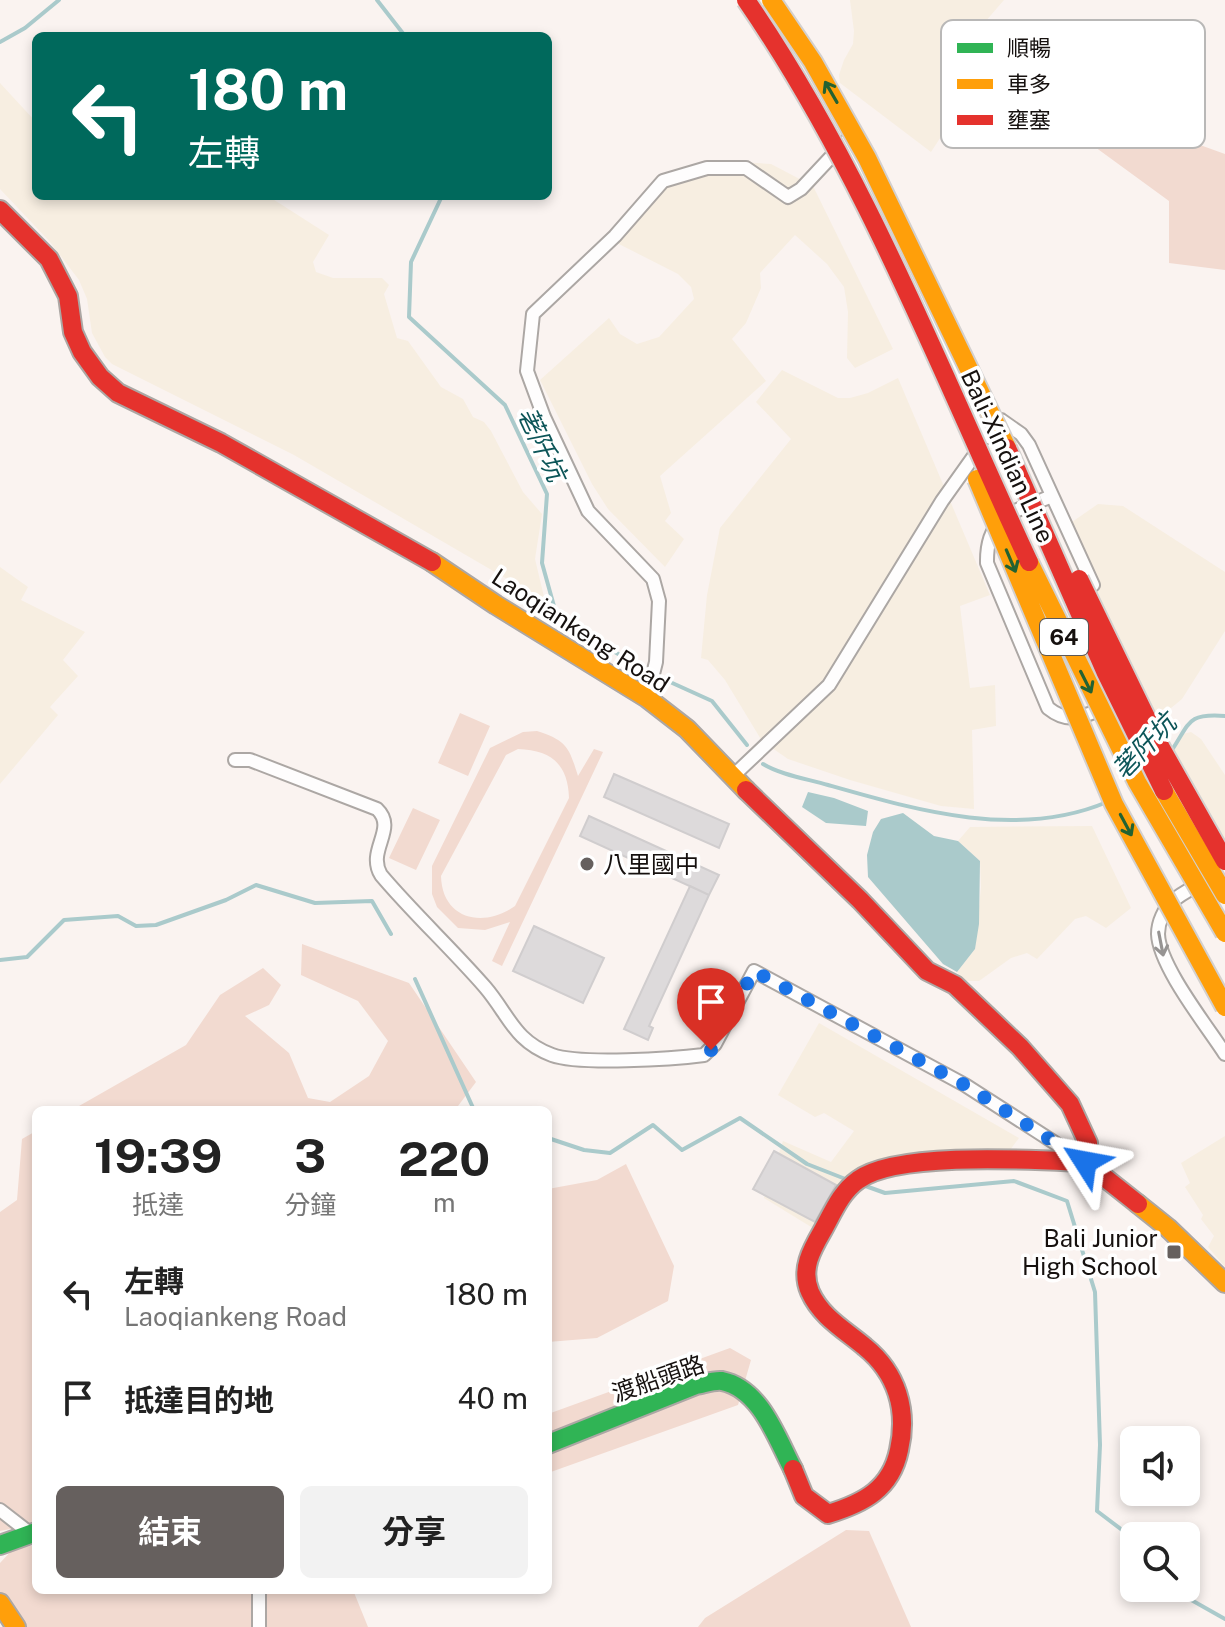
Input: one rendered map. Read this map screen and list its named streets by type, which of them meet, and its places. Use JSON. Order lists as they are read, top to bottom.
{
  "streets": {
    "main road": [
      "Bali-Xindian Line",
      "Laoqiankeng Road",
      "64",
      "渡船頭路"
    ]
  },
  "crossings": [
    ["Laoqiankeng Road", "渡船頭路"]
  ],
  "water": ["荖阡坑"],
  "places": {
    "other": ["八里國中"],
    "transit": ["Bali Junior High School"]
  },
  "legend": ["順暢", "車多", "壅塞"],
  "page": {
    "turn": ["180 m", "左轉"],
    "eta": [
      "19:39",
      "抵達",
      "3",
      "分鐘",
      "220",
      "m"
    ],
    "list": [
      {
        "name": "左轉",
        "note": "Laoqiankeng Road",
        "value": "180 m"
      },
      {
        "name": "抵達目的地",
        "value": "40 m"
      }
    ],
    "buttons": ["結束", "分享"]
  }
}
